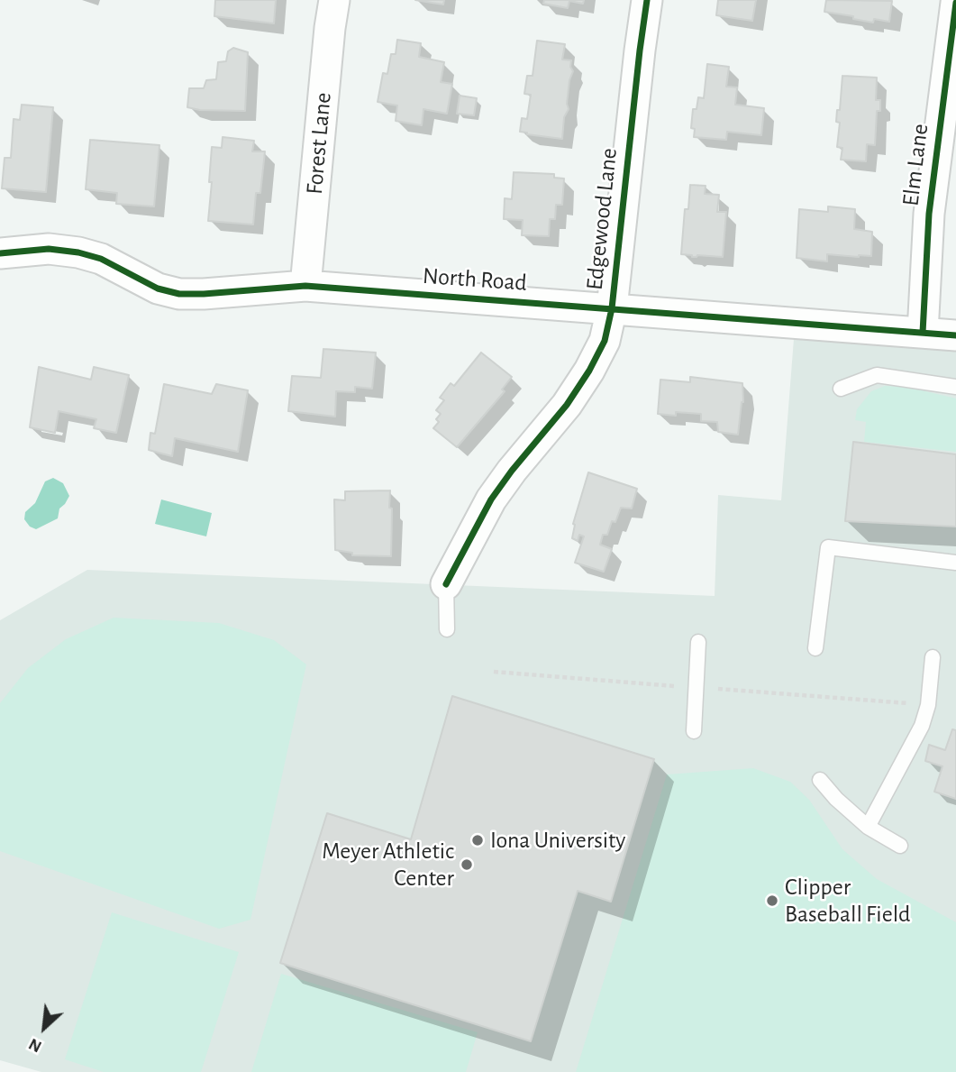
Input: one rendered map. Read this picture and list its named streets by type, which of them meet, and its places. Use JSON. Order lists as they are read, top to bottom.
{
  "streets": {
    "street": [
      "Forest Lane",
      "Elm Lane",
      "Edgewood Lane",
      "North Road"
    ]
  },
  "crossings": [
    ["Forest Lane", "North Road"],
    ["Elm Lane", "North Road"],
    ["Edgewood Lane", "North Road"]
  ],
  "places": ["Iona University", "Meyer Athletic Center", "Clipper Baseball Field"],
  "north": "bottom left"
}
